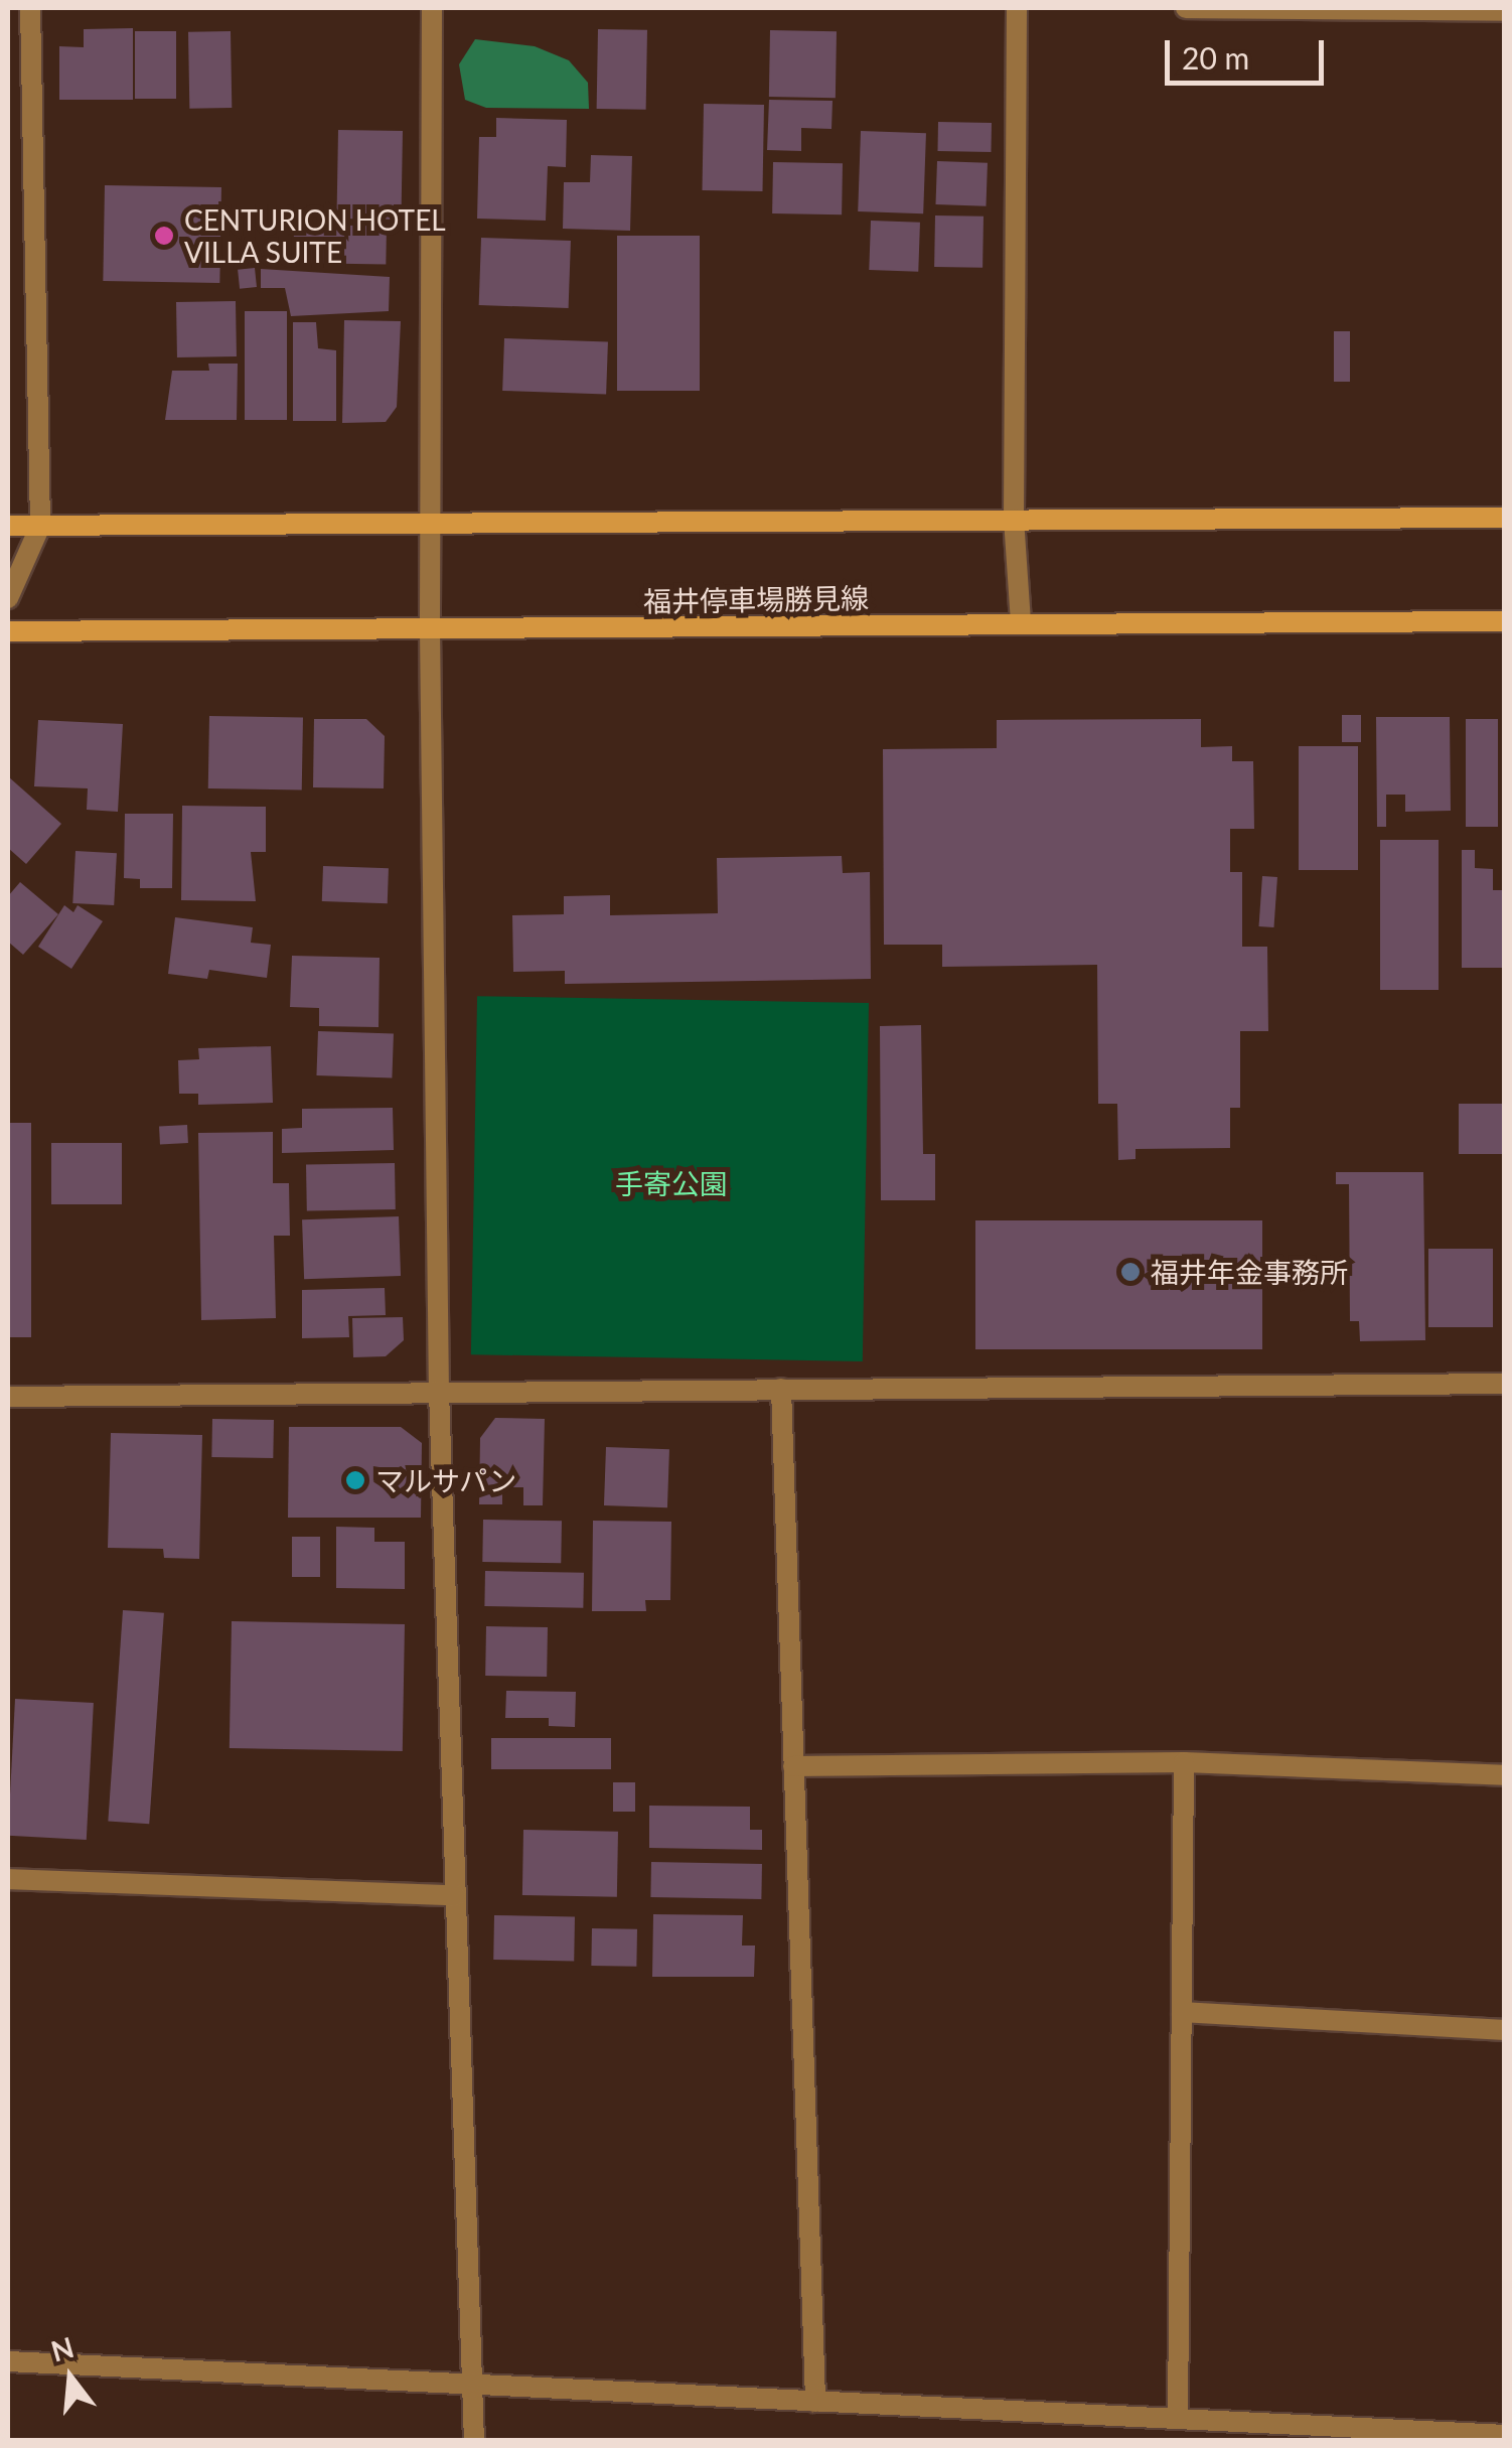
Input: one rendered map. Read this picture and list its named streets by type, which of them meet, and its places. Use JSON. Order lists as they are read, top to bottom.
{
  "streets": {
    "main road": ["福井停車場勝見線"]
  },
  "parks": ["手寄公園"],
  "places": ["CENTURION HOTEL VILLA SUITE", "福井年金事務所", "マルサパン"],
  "scale_bar": "20 m",
  "north": "top"
}
